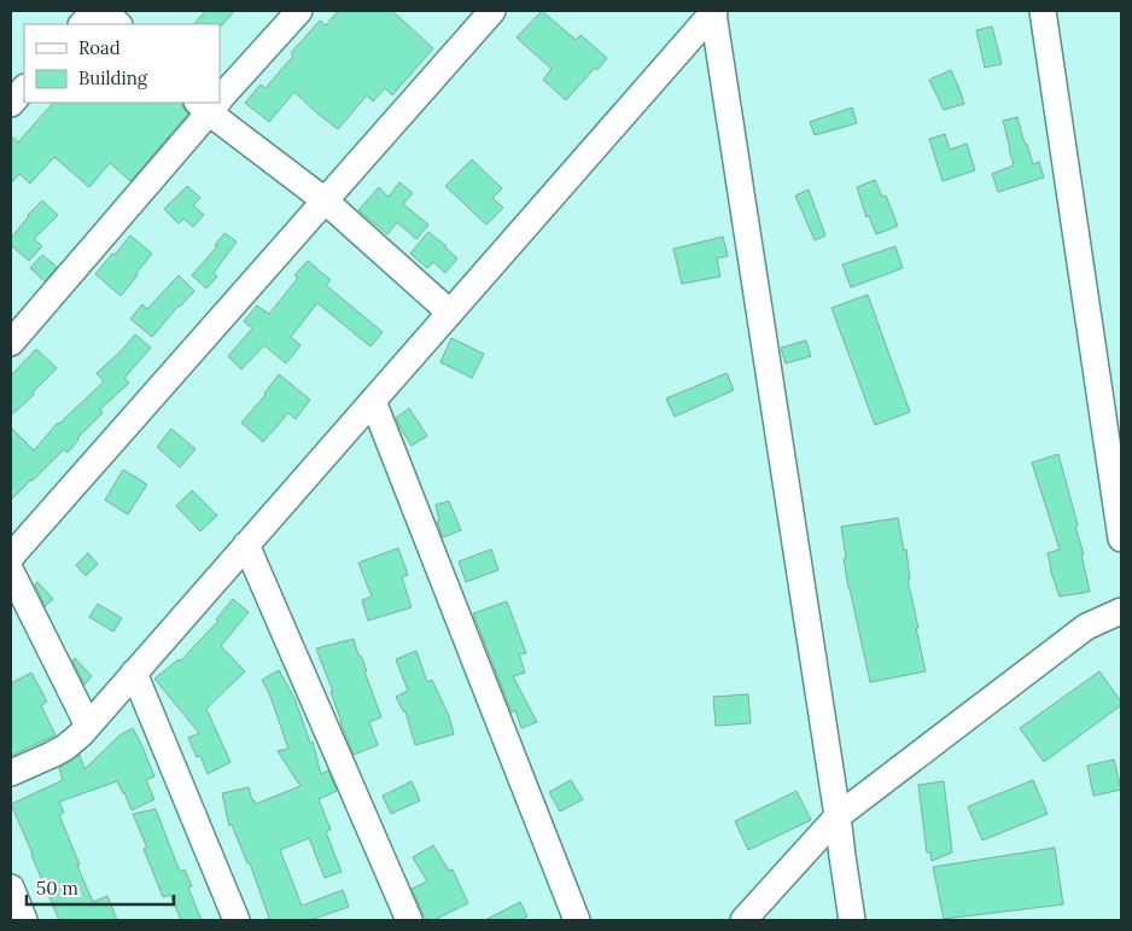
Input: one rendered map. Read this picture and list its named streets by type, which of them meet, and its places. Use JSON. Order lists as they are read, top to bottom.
{
  "legend": ["Road", "Building"],
  "scale_bar": "50 m"
}
